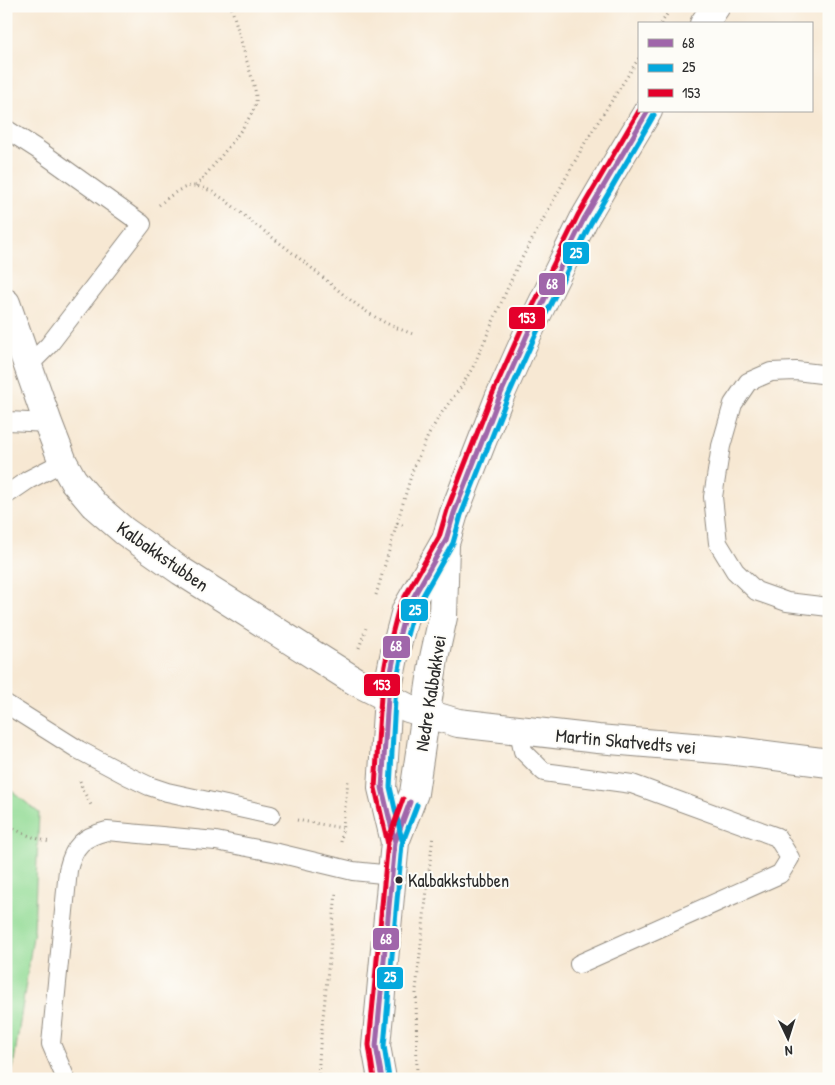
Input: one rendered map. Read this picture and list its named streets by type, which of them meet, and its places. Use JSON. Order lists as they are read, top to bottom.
{
  "streets": {
    "main road": ["Kalbakkstubben", "Nedre Kalbakkvei", "Martin Skatvedts vei"]
  },
  "crossings": [
    ["Kalbakkstubben", "Nedre Kalbakkvei"],
    ["Kalbakkstubben", "Martin Skatvedts vei"],
    ["Nedre Kalbakkvei", "Martin Skatvedts vei"]
  ],
  "places": ["Kalbakkstubben"],
  "lines": ["transit line 68", "transit line 153", "transit line 25"],
  "legend": ["68", "25", "153"],
  "north": "bottom"
}
